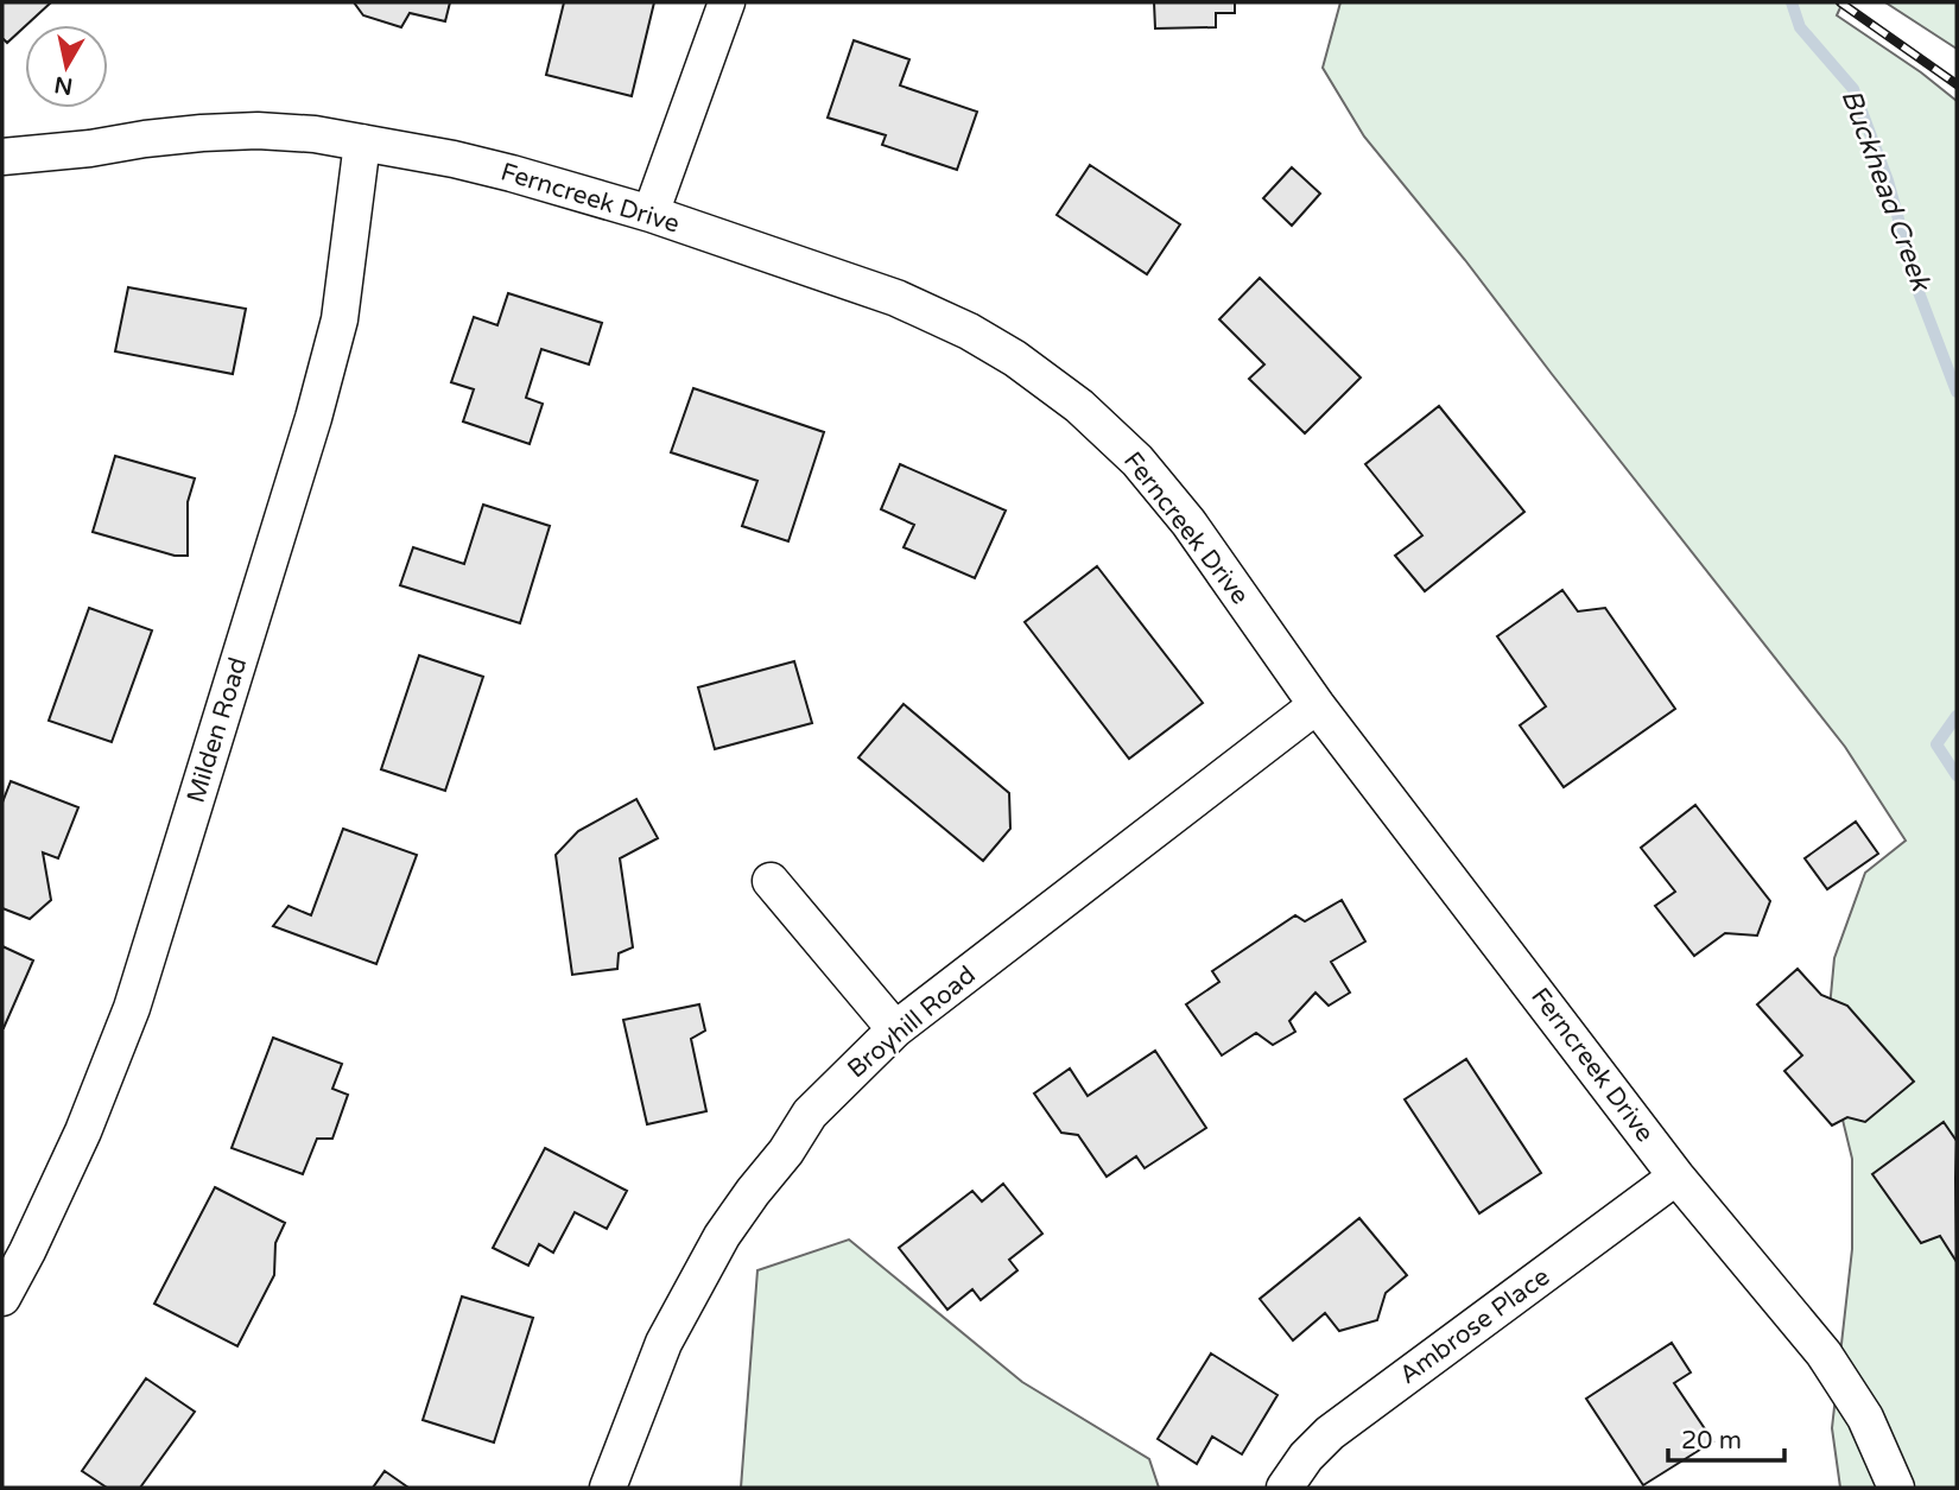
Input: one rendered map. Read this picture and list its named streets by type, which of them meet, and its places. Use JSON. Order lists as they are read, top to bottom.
{
  "streets": {
    "street": [
      "Ferncreek Drive",
      "Milden Road",
      "Broyhill Road",
      "Ambrose Place"
    ]
  },
  "crossings": [
    ["Ferncreek Drive", "Milden Road"],
    ["Ferncreek Drive", "Broyhill Road"],
    ["Ferncreek Drive", "Ambrose Place"]
  ],
  "water": ["Buckhead Creek"],
  "scale_bar": "20 m",
  "north": "bottom"
}
